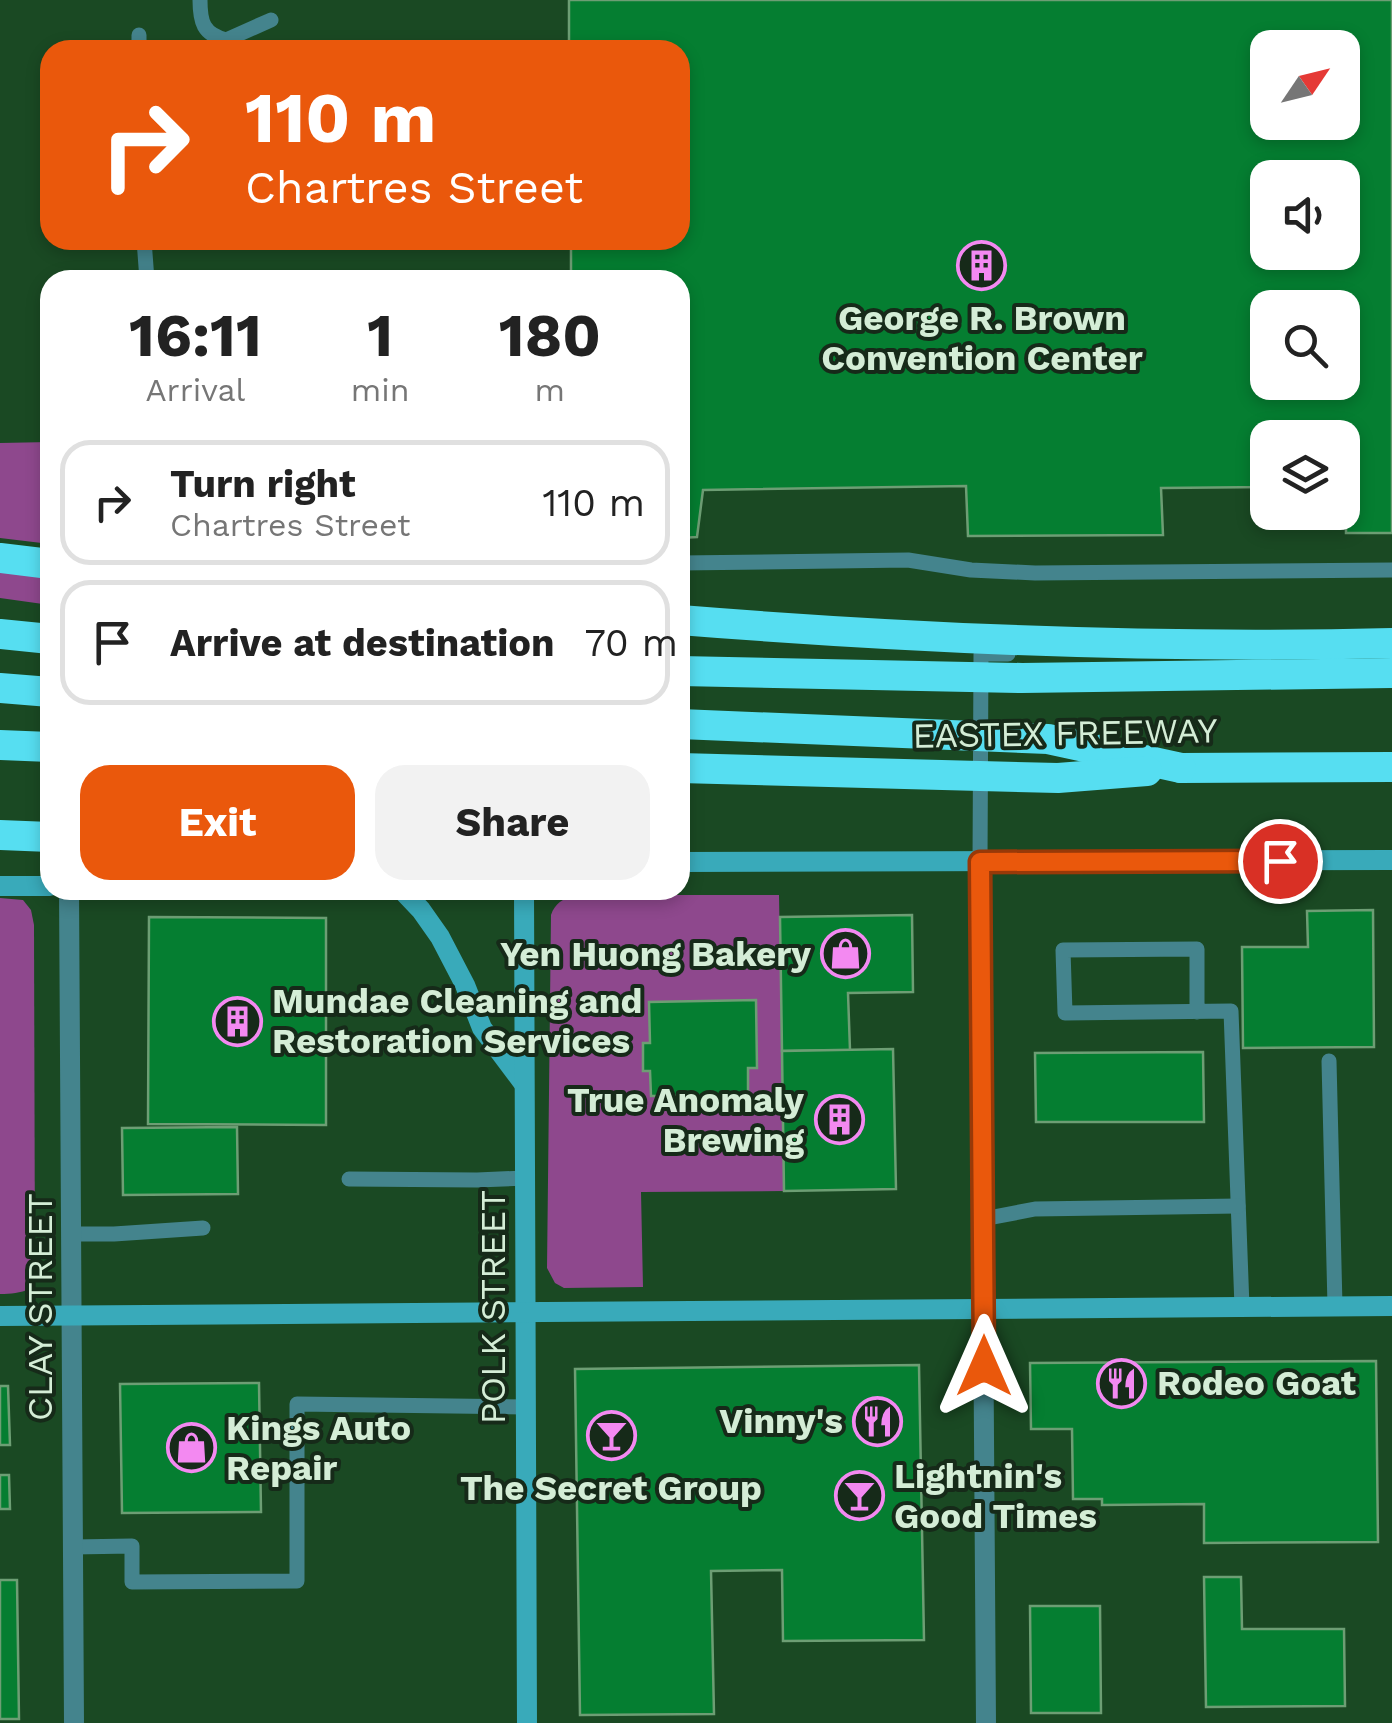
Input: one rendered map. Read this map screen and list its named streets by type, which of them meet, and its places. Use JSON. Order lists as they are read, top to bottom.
{
  "streets": {
    "highway": ["EASTEX FREEWAY"],
    "street": ["CLAY STREET", "POLK STREET"]
  },
  "places": {
    "building": ["George R. Brown Convention Center", "Mundae Cleaning and Restoration Services", "True Anomaly Brewing"],
    "shop": ["Yen Huong Bakery", "Kings Auto Repair"],
    "restaurant": ["Rodeo Goat", "Vinny's"],
    "bar": ["The Secret Group", "Lightnin's Good Times"]
  },
  "north": "top right",
  "page": {
    "turn": ["110 m", "Chartres Street"],
    "eta": [
      "16:11",
      "Arrival",
      "1",
      "min",
      "180",
      "m"
    ],
    "list": [
      {
        "name": "Turn right",
        "note": "Chartres Street",
        "value": "110 m"
      },
      {
        "name": "Arrive at destination",
        "value": "70 m"
      }
    ],
    "buttons": ["Exit", "Share"]
  }
}
